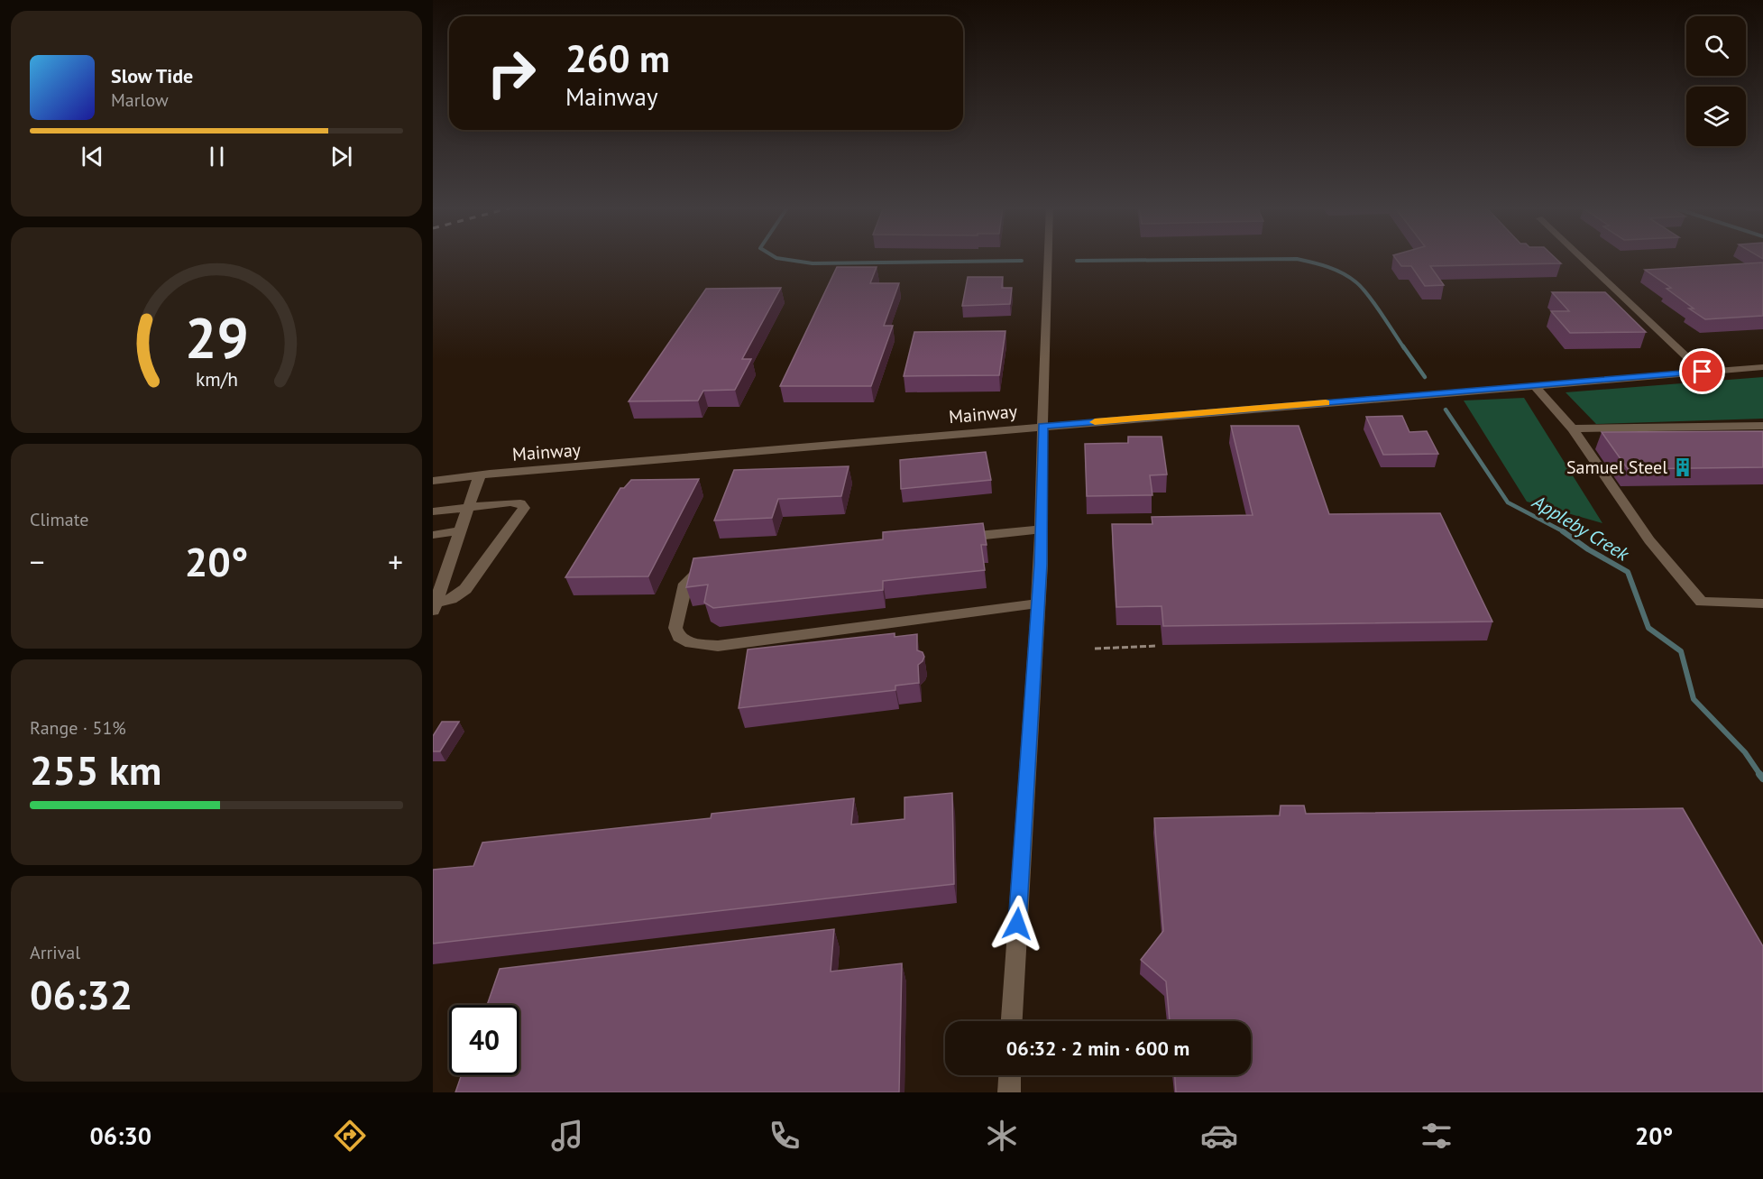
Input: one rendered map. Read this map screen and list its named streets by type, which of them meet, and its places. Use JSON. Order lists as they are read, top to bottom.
{
  "streets": {
    "street": ["Mainway"]
  },
  "water": ["Appleby Creek"],
  "places": {
    "building": ["Samuel Steel"]
  },
  "page": {
    "turn": ["260 m", "Mainway"],
    "song": ["Slow Tide", "Marlow"],
    "tile": [
      "Climate",
      ["Range · 51%", "255 km"],
      ["Arrival", "06:32"]
    ],
    "heat": ["−", "20°", "+"],
    "limit": "40",
    "trip": "06:32 · 2 min · 600 m",
    "tabs": ["06:30", "20°"],
    "gauge": ["29", "km/h"]
  }
}
